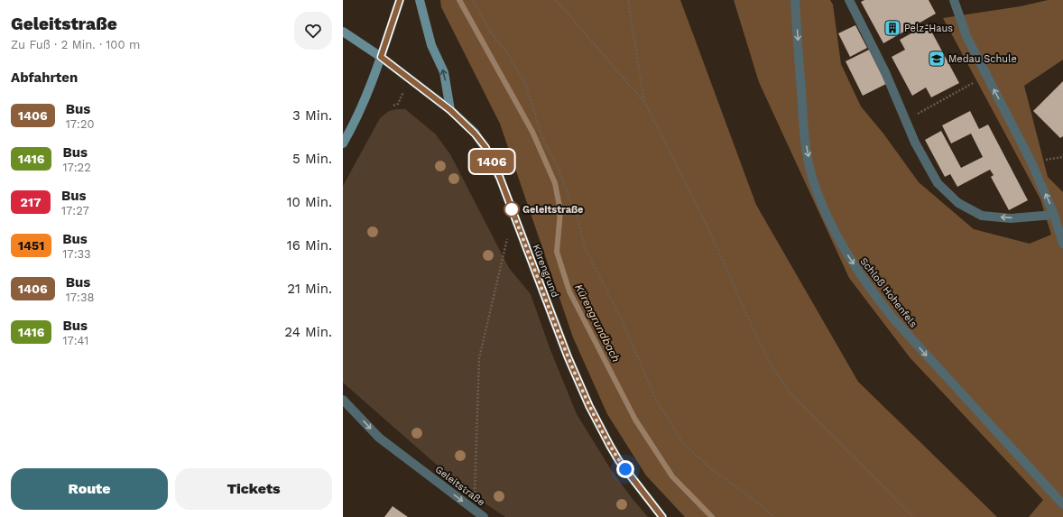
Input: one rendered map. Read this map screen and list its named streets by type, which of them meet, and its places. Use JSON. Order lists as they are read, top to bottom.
{
  "streets": {
    "main road": ["Kürengrund"],
    "street": ["Schloß Hohenfels", "Geleitstraße"]
  },
  "one_way": ["Schloß Hohenfels", "Geleitstraße"],
  "water": ["Kürengrundbach"],
  "places": {
    "building": ["Pelz-Haus"],
    "school or university": ["Medau Schule"],
    "other": ["Geleitstraße"]
  },
  "lines": ["bus line 1406"],
  "page": {
    "heading": [
      ["Geleitstraße", "Zu Fuß · 2 Min. · 100 m"],
      "Abfahrten"
    ],
    "on_map": "1406",
    "list": [
      {
        "mark": "1406",
        "name": "Bus",
        "note": "17:20",
        "value": "3 Min."
      },
      {
        "mark": "1416",
        "name": "Bus",
        "note": "17:22",
        "value": "5 Min."
      },
      {
        "mark": "217",
        "name": "Bus",
        "note": "17:27",
        "value": "10 Min."
      },
      {
        "mark": "1451",
        "name": "Bus",
        "note": "17:33",
        "value": "16 Min."
      },
      {
        "mark": "1406",
        "name": "Bus",
        "note": "17:38",
        "value": "21 Min."
      },
      {
        "mark": "1416",
        "name": "Bus",
        "note": "17:41",
        "value": "24 Min."
      }
    ],
    "buttons": ["Route", "Tickets"]
  }
}
